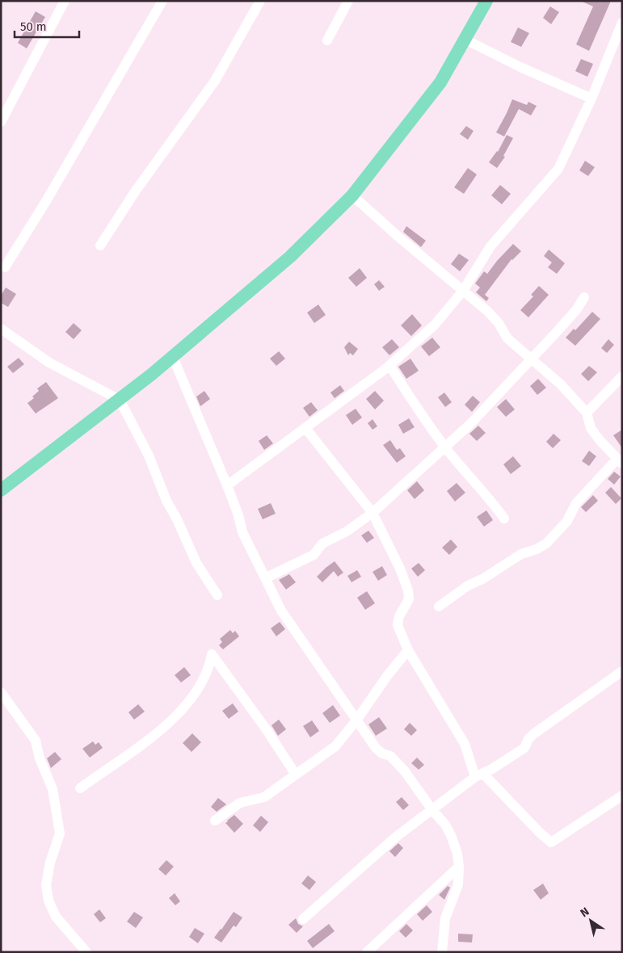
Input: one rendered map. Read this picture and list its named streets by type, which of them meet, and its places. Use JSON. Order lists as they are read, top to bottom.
{
  "scale_bar": "50 m",
  "north": "top left"
}
